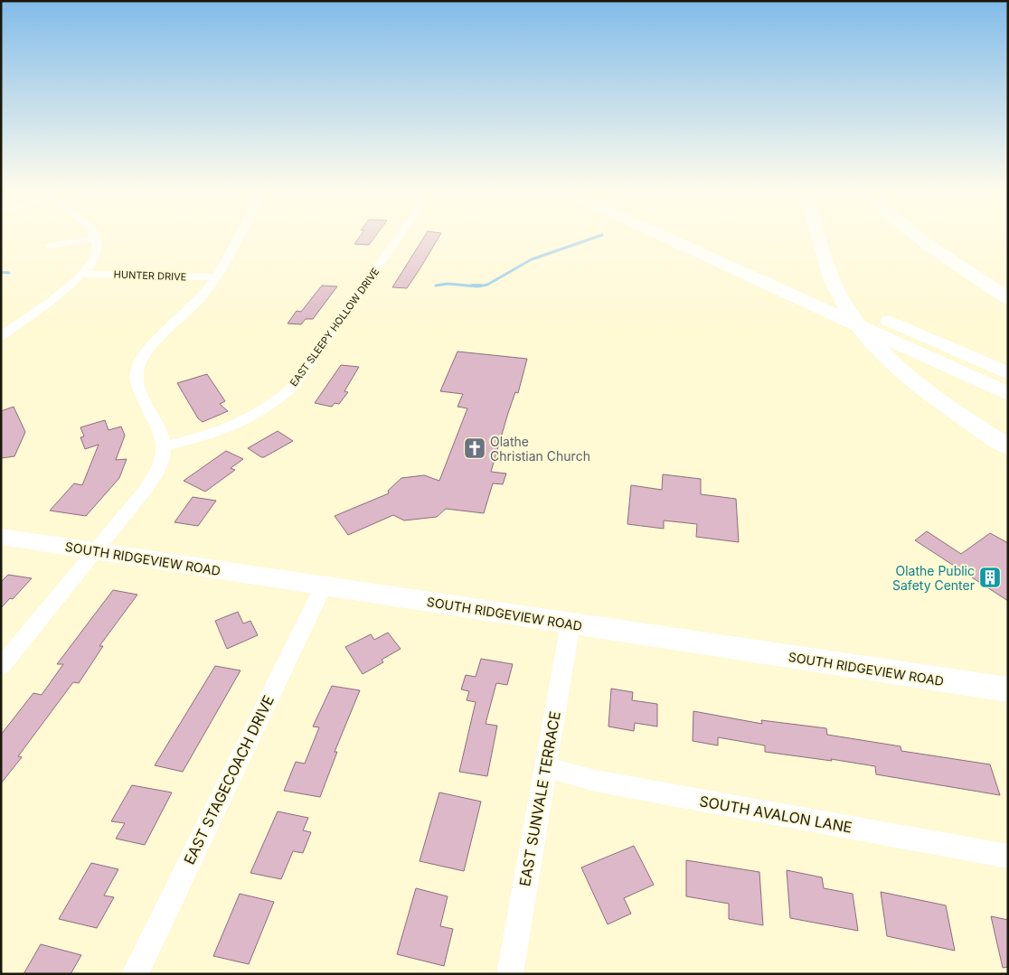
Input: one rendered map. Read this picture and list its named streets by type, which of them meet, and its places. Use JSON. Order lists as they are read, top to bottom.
{
  "streets": {
    "main road": ["SOUTH RIDGEVIEW ROAD"],
    "street": [
      "HUNTER DRIVE",
      "EAST SLEEPY HOLLOW DRIVE",
      "EAST STAGECOACH DRIVE",
      "EAST SUNVALE TERRACE",
      "SOUTH AVALON LANE"
    ]
  },
  "crossings": [
    ["SOUTH RIDGEVIEW ROAD", "EAST STAGECOACH DRIVE"],
    ["SOUTH RIDGEVIEW ROAD", "EAST SUNVALE TERRACE"],
    ["EAST SUNVALE TERRACE", "SOUTH AVALON LANE"]
  ],
  "places": {
    "church": ["Olathe Christian Church"],
    "building": ["Olathe Public Safety Center"]
  }
}
